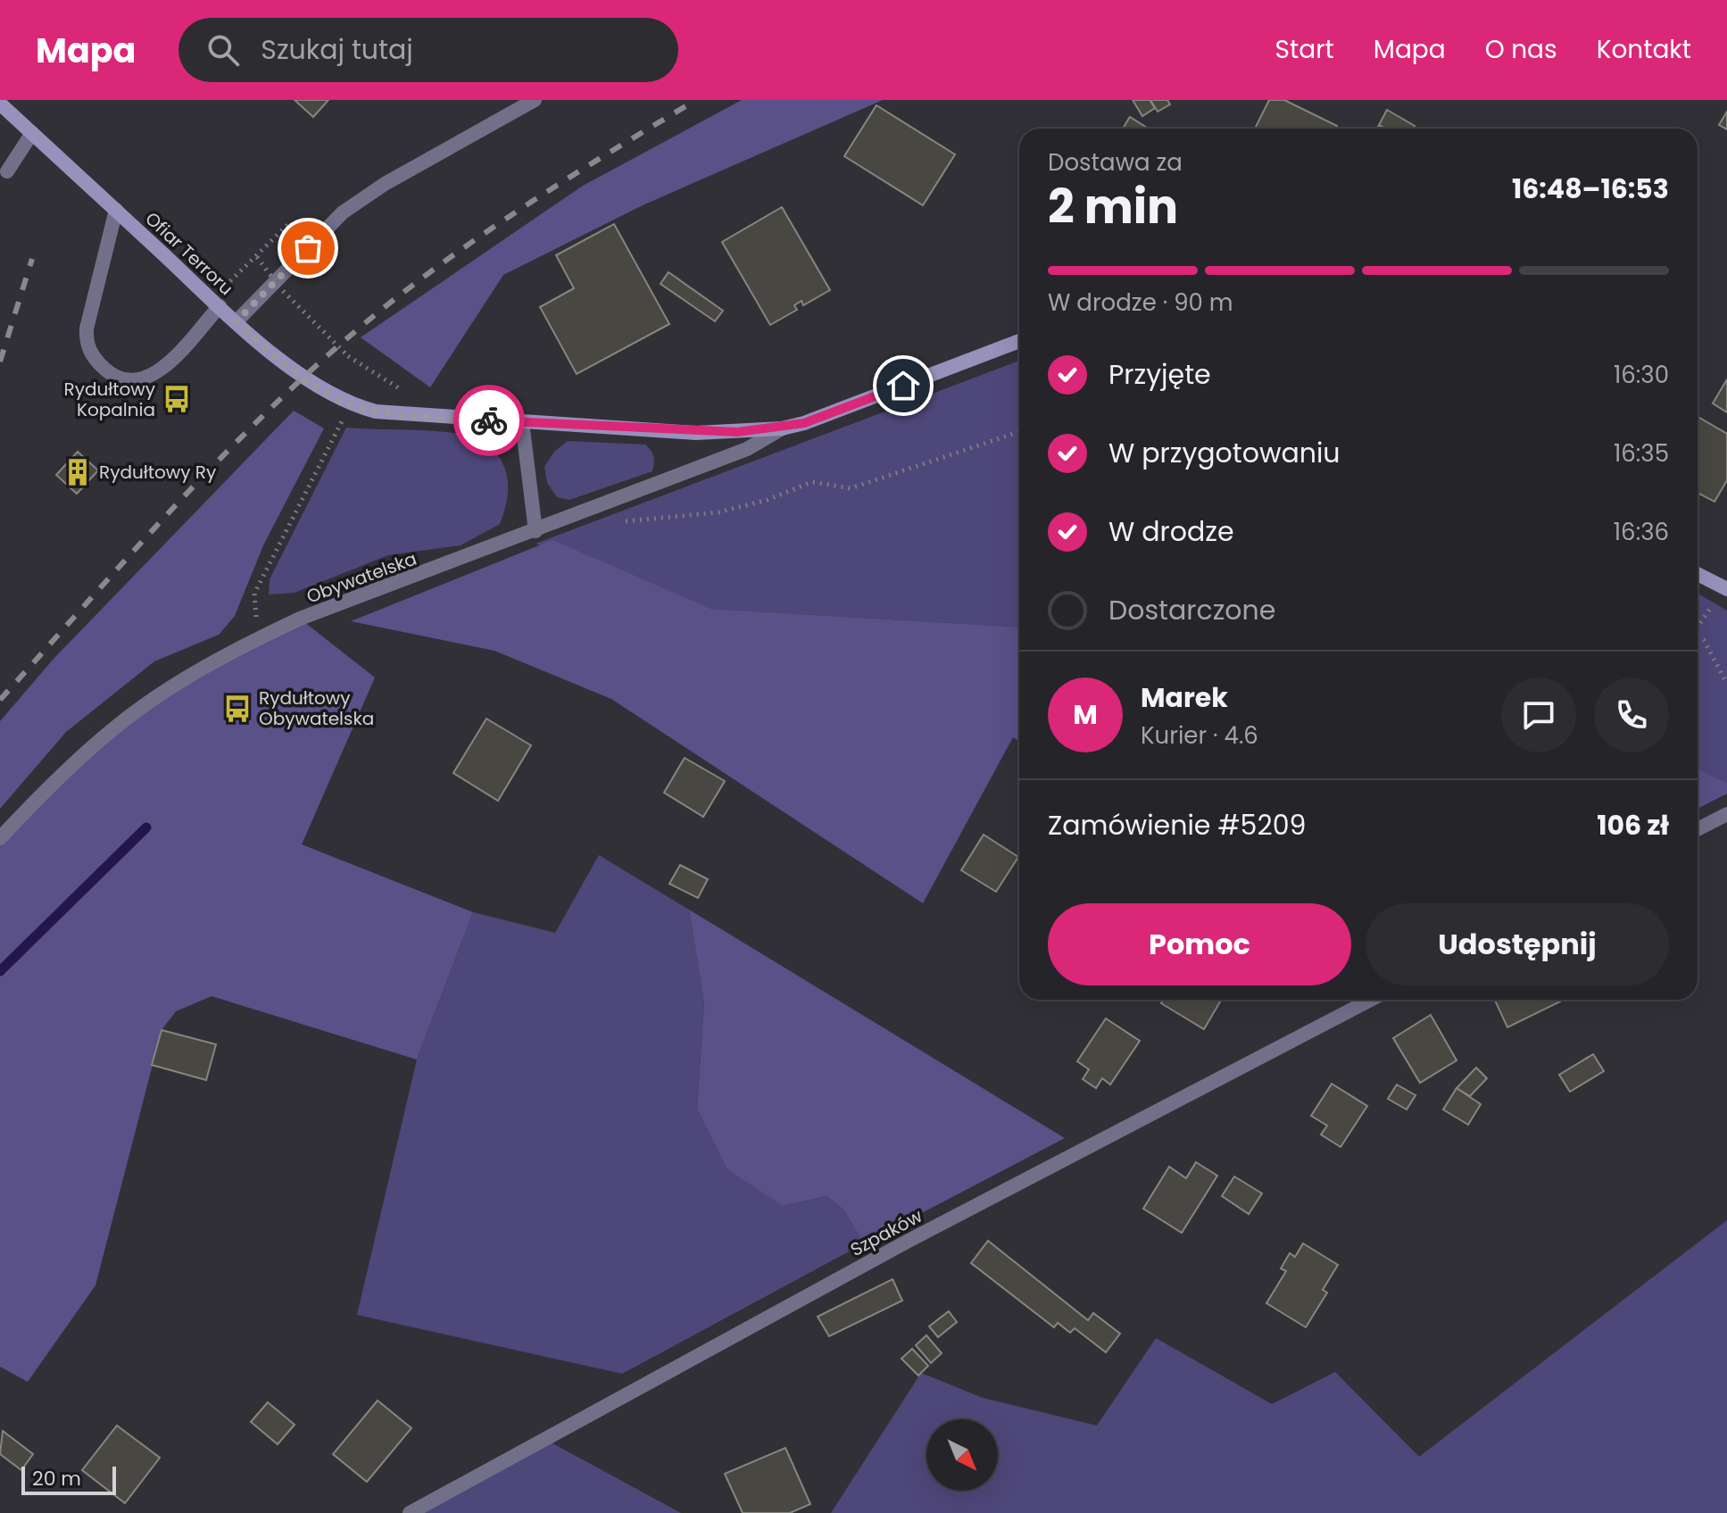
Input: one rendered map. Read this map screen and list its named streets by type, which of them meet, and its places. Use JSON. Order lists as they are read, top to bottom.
{
  "streets": {
    "street": ["Ofiar Terroru", "Obywatelska", "Szpaków"]
  },
  "crossings": [
    ["Ofiar Terroru", "Obywatelska"]
  ],
  "places": {
    "bus stop": ["Rydułtowy Kopalnia", "Rydułtowy Obywatelska"],
    "building": ["Rydułtowy Ry"]
  },
  "scale_bar": "20 m",
  "north": "bottom right",
  "page": {
    "header": "Mapa",
    "search": "Szukaj tutaj",
    "nav": [
      "Start",
      "Mapa",
      "O nas",
      "Kontakt"
    ],
    "heading": ["2 min", "Dostawa za", "16:48–16:53"],
    "panel": [
      "Marek",
      "Kurier · 4.6",
      "Zamówienie #5209",
      "106 zł"
    ],
    "bar": "W drodze · 90 m",
    "list": [
      ["Przyjęte", "16:30"],
      ["W przygotowaniu", "16:35"],
      ["W drodze", "16:36"],
      "Dostarczone"
    ],
    "round": "M",
    "buttons": ["Pomoc", "Udostępnij"],
    "scale": "20 m"
  }
}
